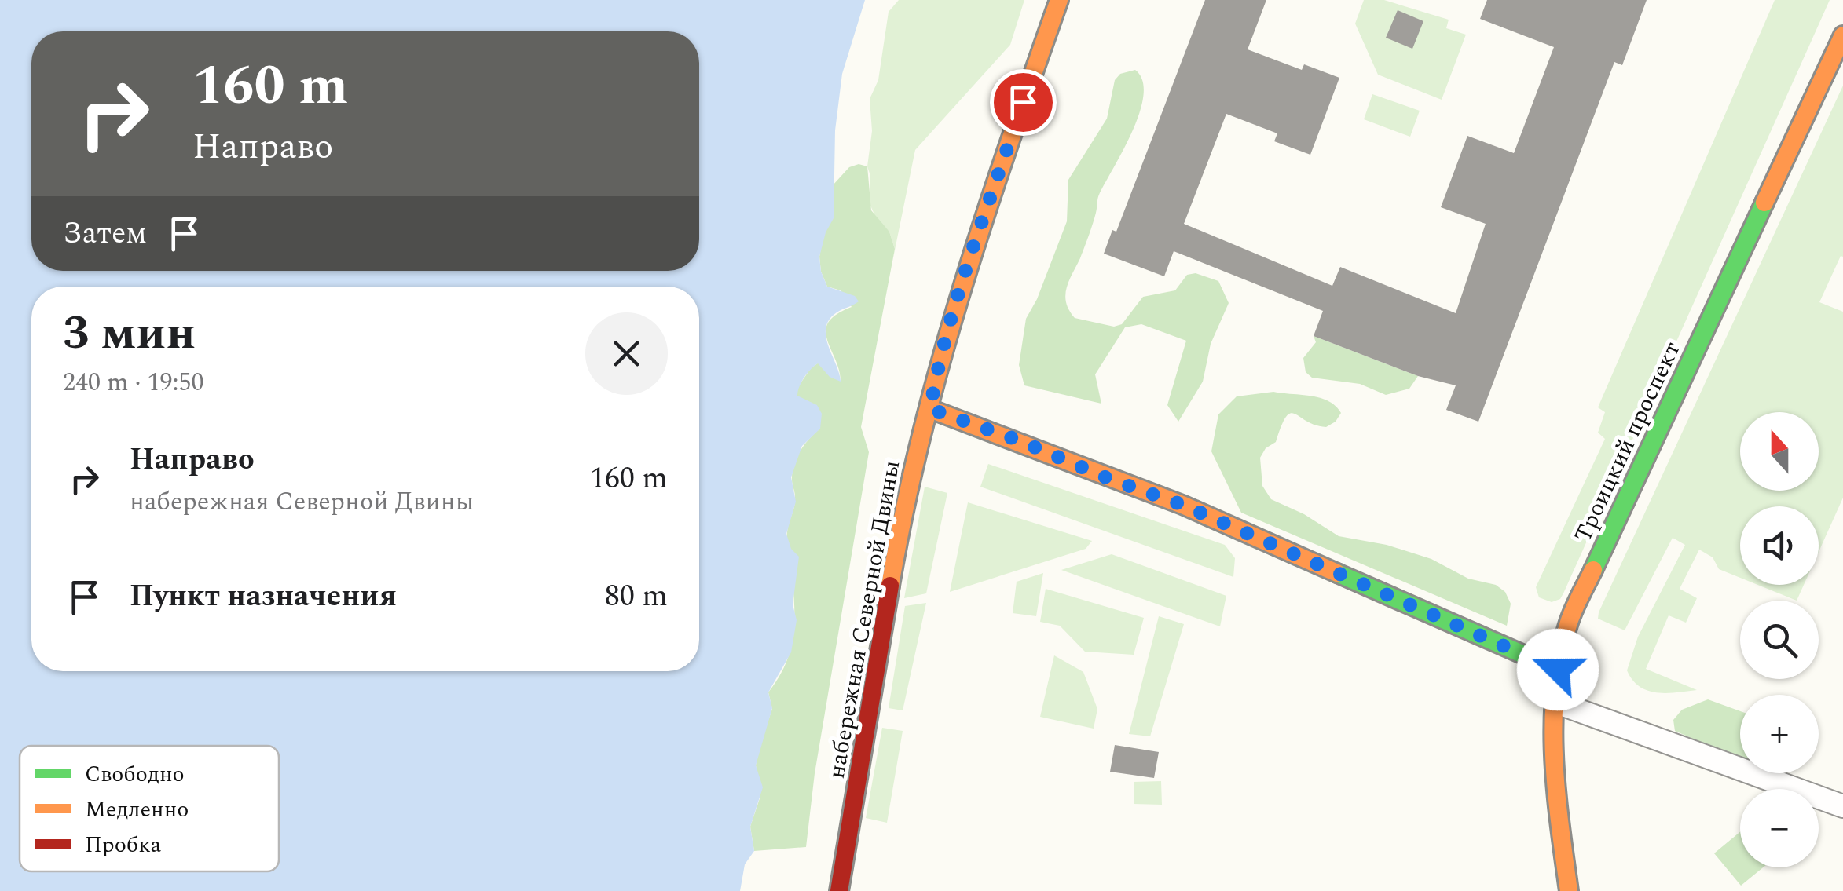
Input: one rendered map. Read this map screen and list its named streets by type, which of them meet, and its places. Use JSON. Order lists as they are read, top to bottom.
{
  "streets": {
    "street": ["Троицкий проспект", "набережная Северной Двины"]
  },
  "legend": ["Свободно", "Медленно", "Пробка"],
  "north": "top",
  "page": {
    "turn": ["160 m", "Направо"],
    "then": "Затем",
    "heading": ["3 мин", "240 m · 19:50"],
    "map_buttons": ["+", "−"],
    "list": [
      {
        "name": "Направо",
        "note": "набережная Северной Двины",
        "value": "160 m"
      },
      {
        "name": "Пункт назначения",
        "value": "80 m"
      }
    ]
  }
}
